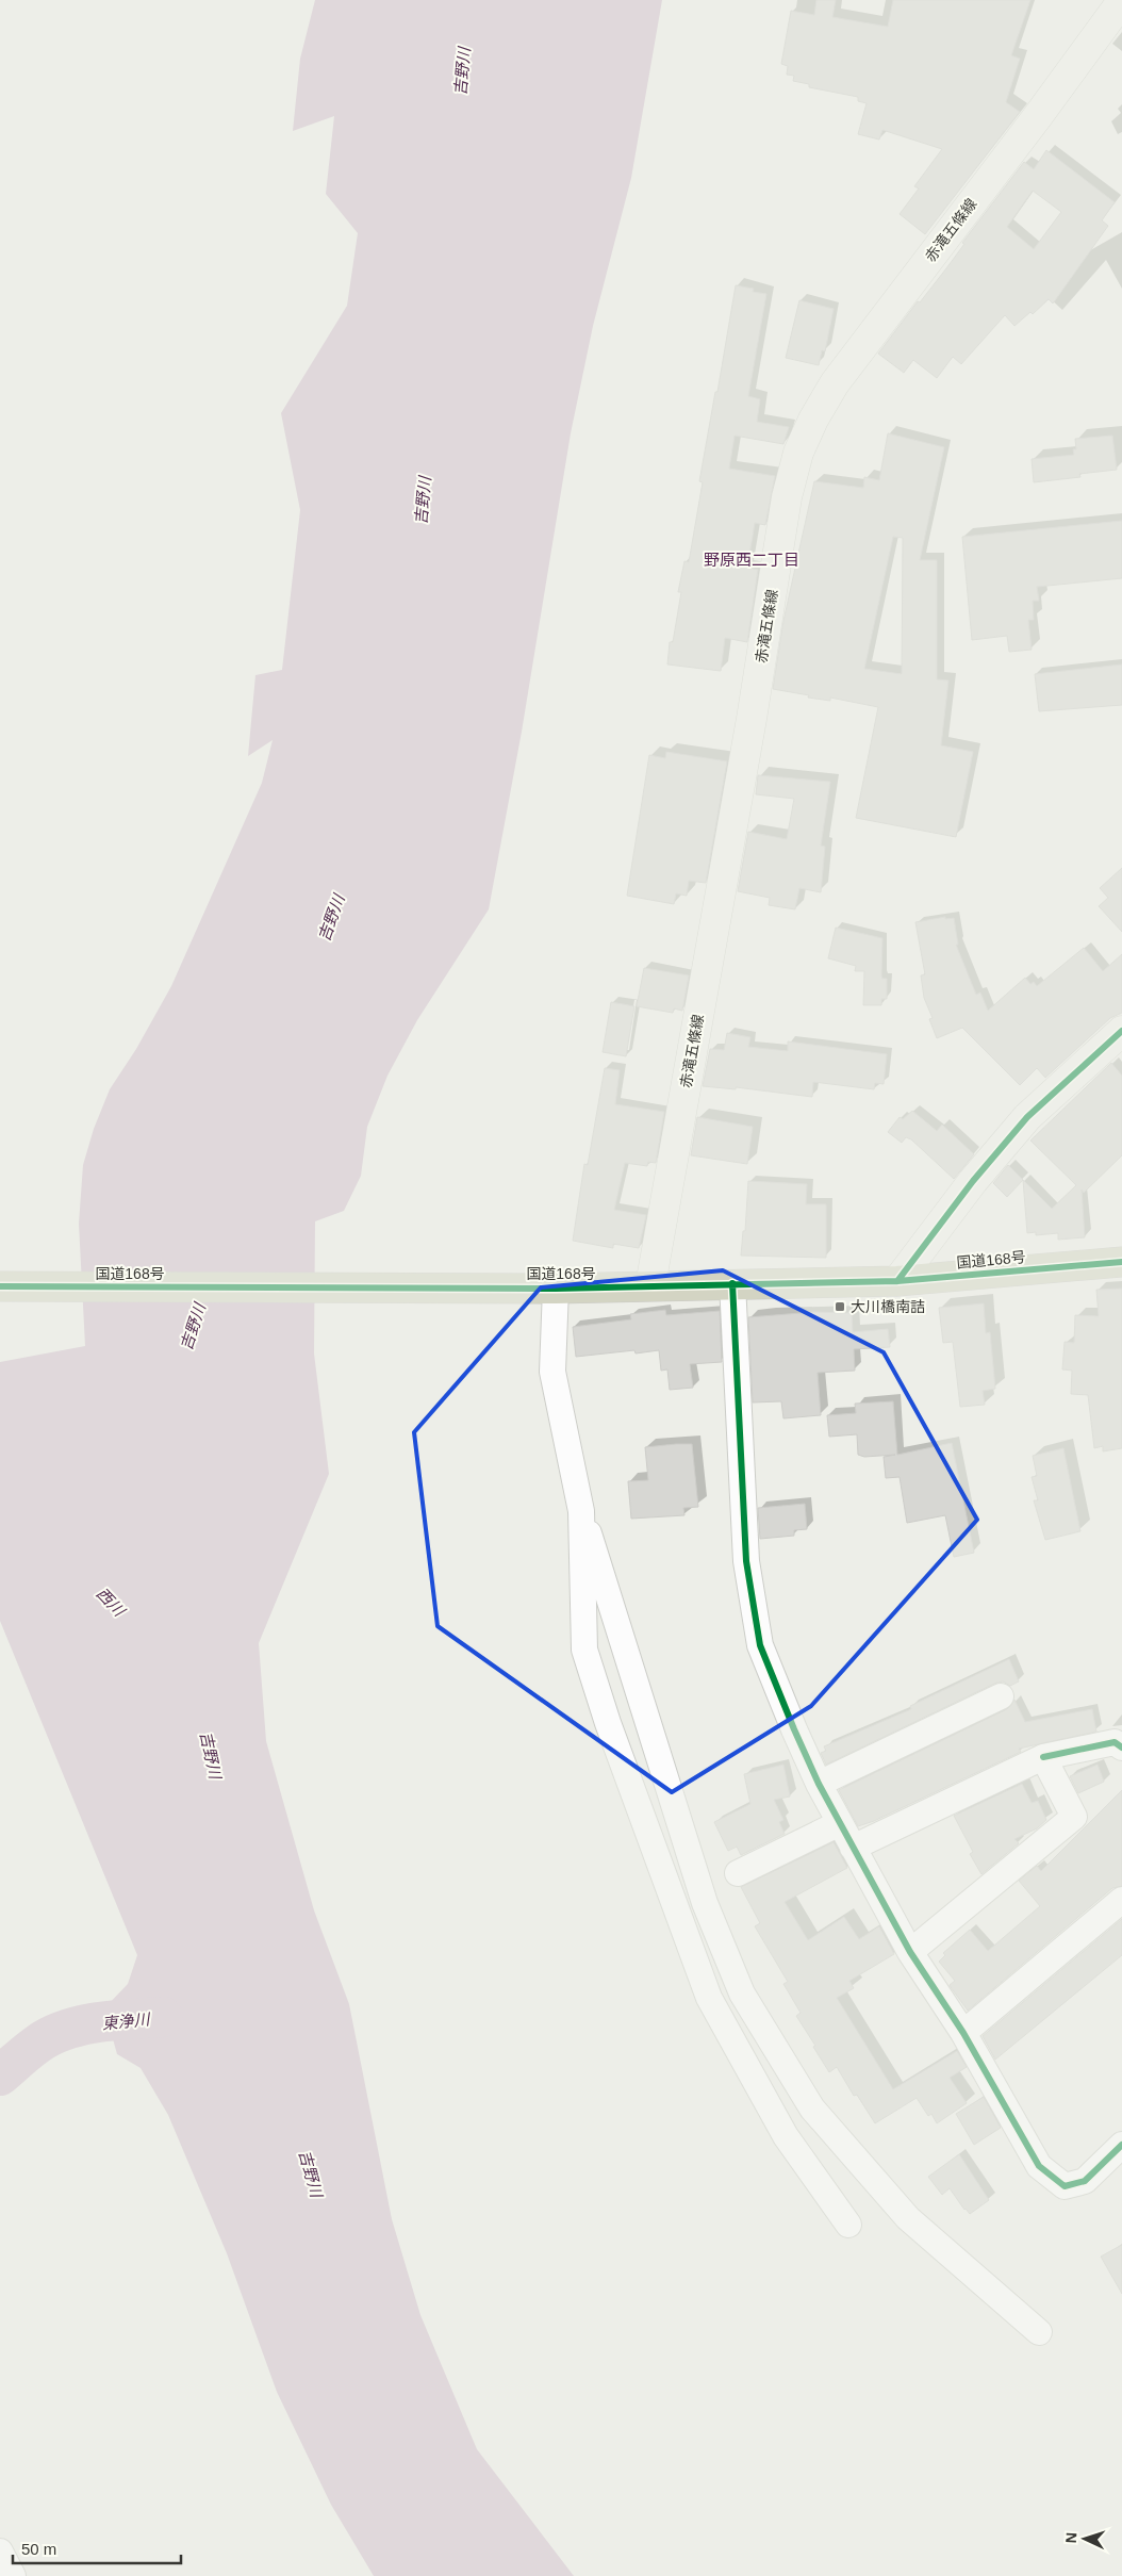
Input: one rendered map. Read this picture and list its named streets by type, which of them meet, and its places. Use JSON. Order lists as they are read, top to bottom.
{
  "streets": {
    "highway": ["国道168号"],
    "main road": ["赤滝五條線"]
  },
  "crossings": [
    ["赤滝五條線", "国道168号"]
  ],
  "districts": ["野原西二丁目"],
  "water": ["吉野川", "西川", "東浄川"],
  "places": {
    "transit": ["大川橋南詰"]
  },
  "scale_bar": "50 m",
  "north": "left"
}
